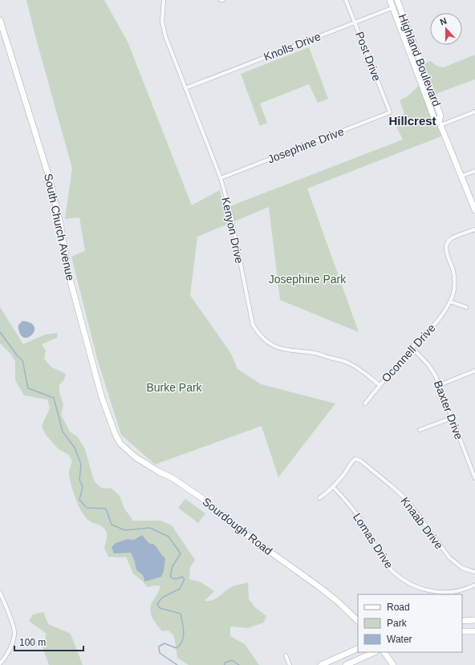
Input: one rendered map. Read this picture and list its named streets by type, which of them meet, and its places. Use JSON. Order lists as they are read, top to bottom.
{
  "streets": {
    "street": [
      "Knolls Drive",
      "Post Drive",
      "Highland Boulevard",
      "Josephine Drive",
      "South Church Avenue",
      "Kenyon Drive",
      "Oconnell Drive",
      "Baxter Drive",
      "Knaab Drive",
      "Sourdough Road",
      "Lomas Drive"
    ]
  },
  "crossings": [
    ["Knolls Drive", "Post Drive"],
    ["Knolls Drive", "Highland Boulevard"],
    ["Knolls Drive", "Kenyon Drive"],
    ["Post Drive", "Josephine Drive"],
    ["Josephine Drive", "Kenyon Drive"],
    ["South Church Avenue", "Sourdough Road"],
    ["Kenyon Drive", "Oconnell Drive"],
    ["Oconnell Drive", "Baxter Drive"],
    ["Knaab Drive", "Lomas Drive"]
  ],
  "districts": ["Hillcrest"],
  "parks": ["Josephine Park", "Burke Park"],
  "legend": ["Road", "Park", "Water"],
  "scale_bar": "100 m",
  "north": "top"
}
